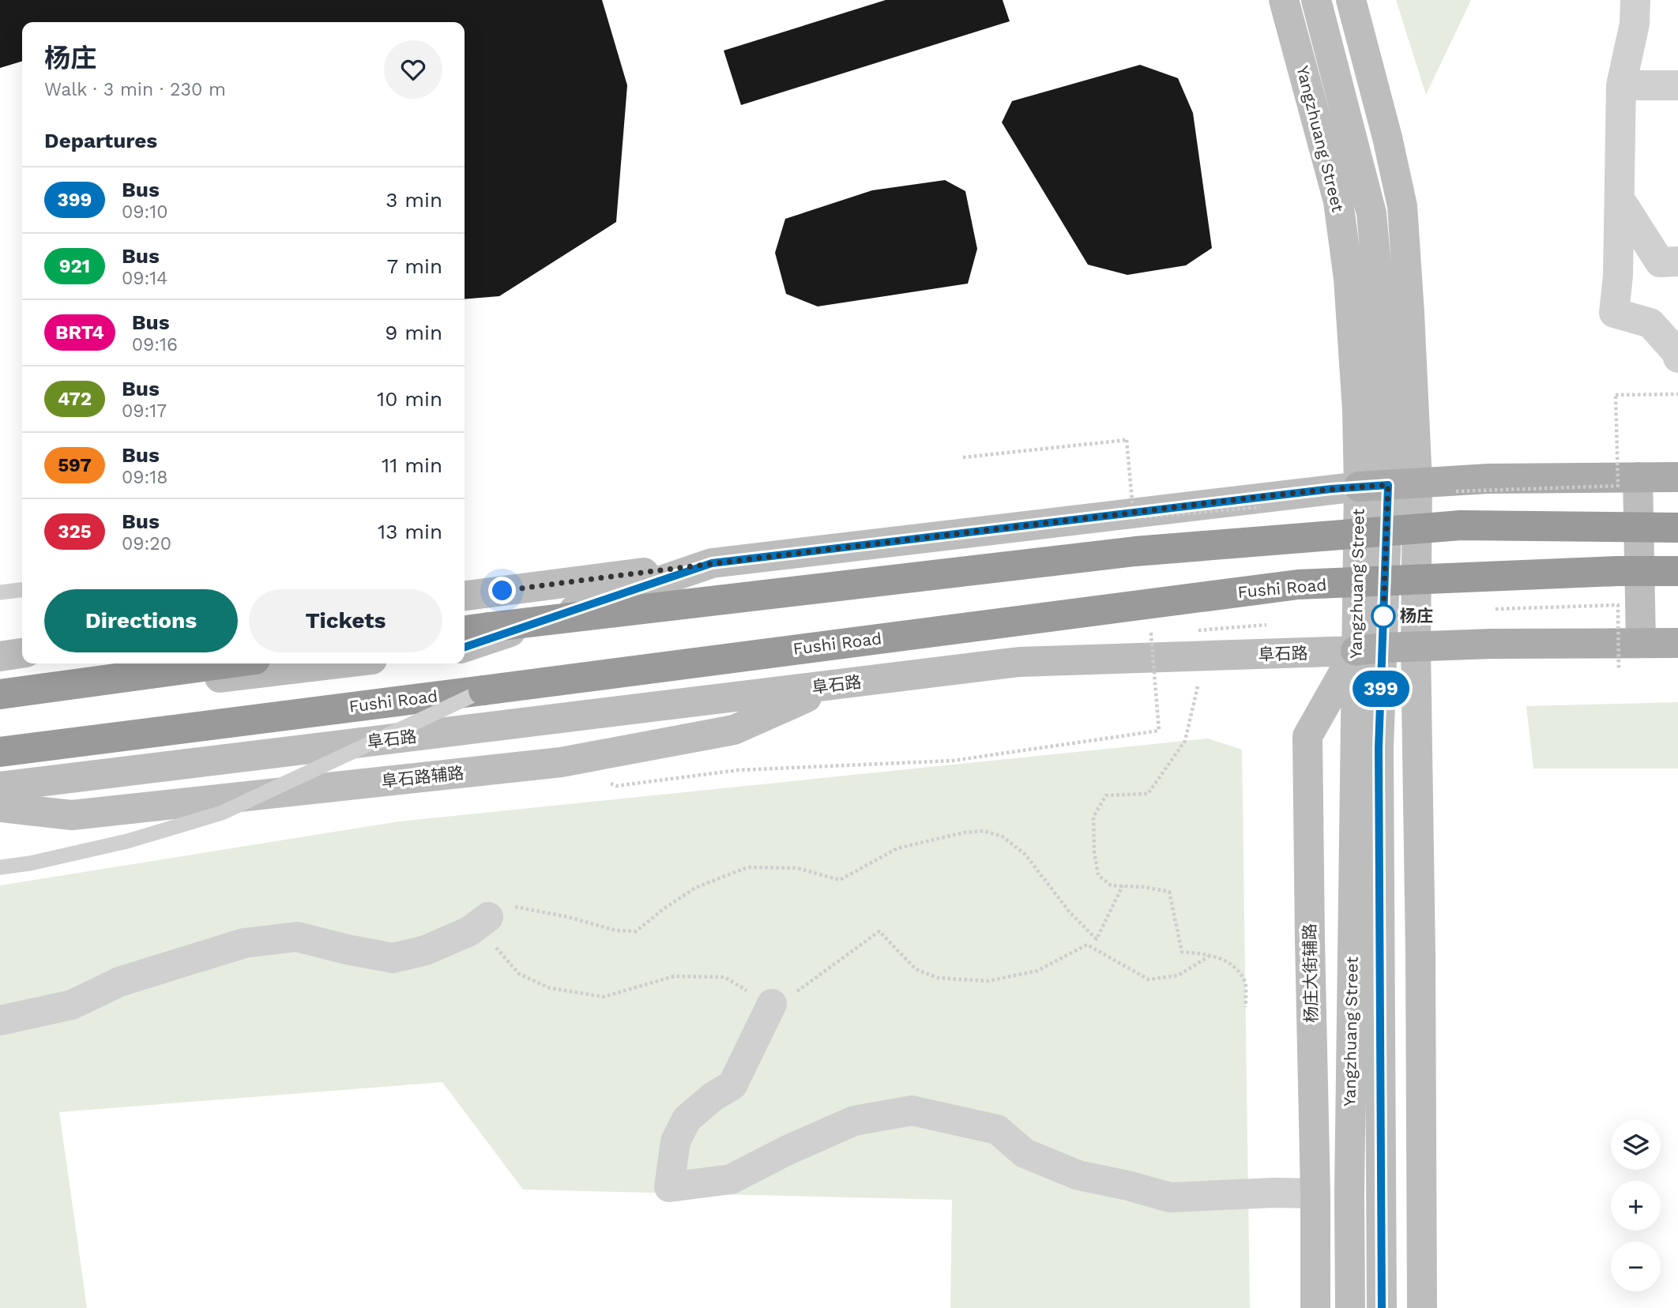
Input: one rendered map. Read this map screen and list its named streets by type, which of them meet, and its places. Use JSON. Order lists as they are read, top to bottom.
{
  "streets": {
    "highway": ["Fushi Road"],
    "main road": [
      "Yangzhuang Street",
      "阜石路",
      "阜石路辅路",
      "杨庄大街辅路"
    ]
  },
  "crossings": [
    ["Yangzhuang Street", "阜石路"],
    ["Yangzhuang Street", "杨庄大街辅路"],
    ["阜石路", "阜石路辅路"],
    ["阜石路", "杨庄大街辅路"]
  ],
  "places": ["杨庄"],
  "lines": ["bus line 399"],
  "page": {
    "on_map": "399",
    "heading": [
      ["杨庄", "Walk · 3 min · 230 m"],
      "Departures"
    ],
    "list": [
      {
        "mark": "399",
        "name": "Bus",
        "note": "09:10",
        "value": "3 min"
      },
      {
        "mark": "921",
        "name": "Bus",
        "note": "09:14",
        "value": "7 min"
      },
      {
        "mark": "BRT4",
        "name": "Bus",
        "note": "09:16",
        "value": "9 min"
      },
      {
        "mark": "472",
        "name": "Bus",
        "note": "09:17",
        "value": "10 min"
      },
      {
        "mark": "597",
        "name": "Bus",
        "note": "09:18",
        "value": "11 min"
      },
      {
        "mark": "325",
        "name": "Bus",
        "note": "09:20",
        "value": "13 min"
      }
    ],
    "buttons": ["Directions", "Tickets"],
    "map_buttons": ["+", "−"]
  }
}
